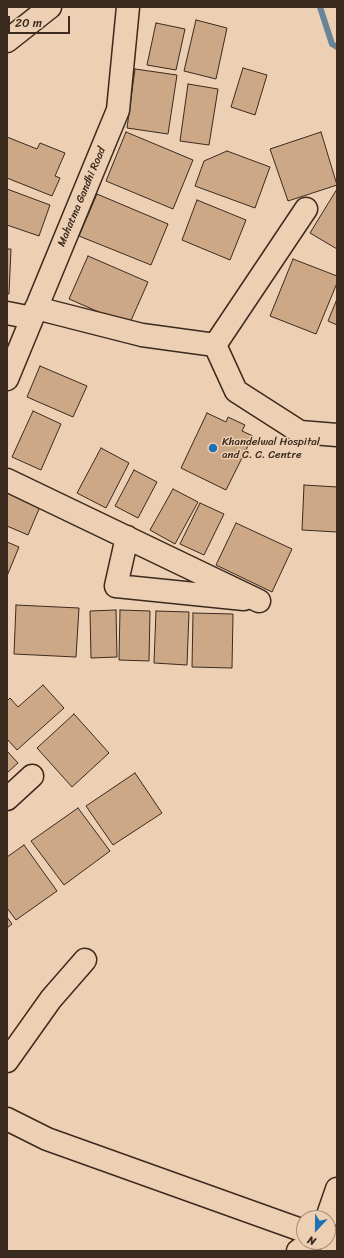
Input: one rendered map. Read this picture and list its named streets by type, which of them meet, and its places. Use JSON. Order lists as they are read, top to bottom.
{
  "streets": {
    "street": ["Mahatma Gandhi Road"]
  },
  "places": ["Khandelwal Hospital and C. C. Centre"],
  "scale_bar": "20 m",
  "north": "bottom"
}
